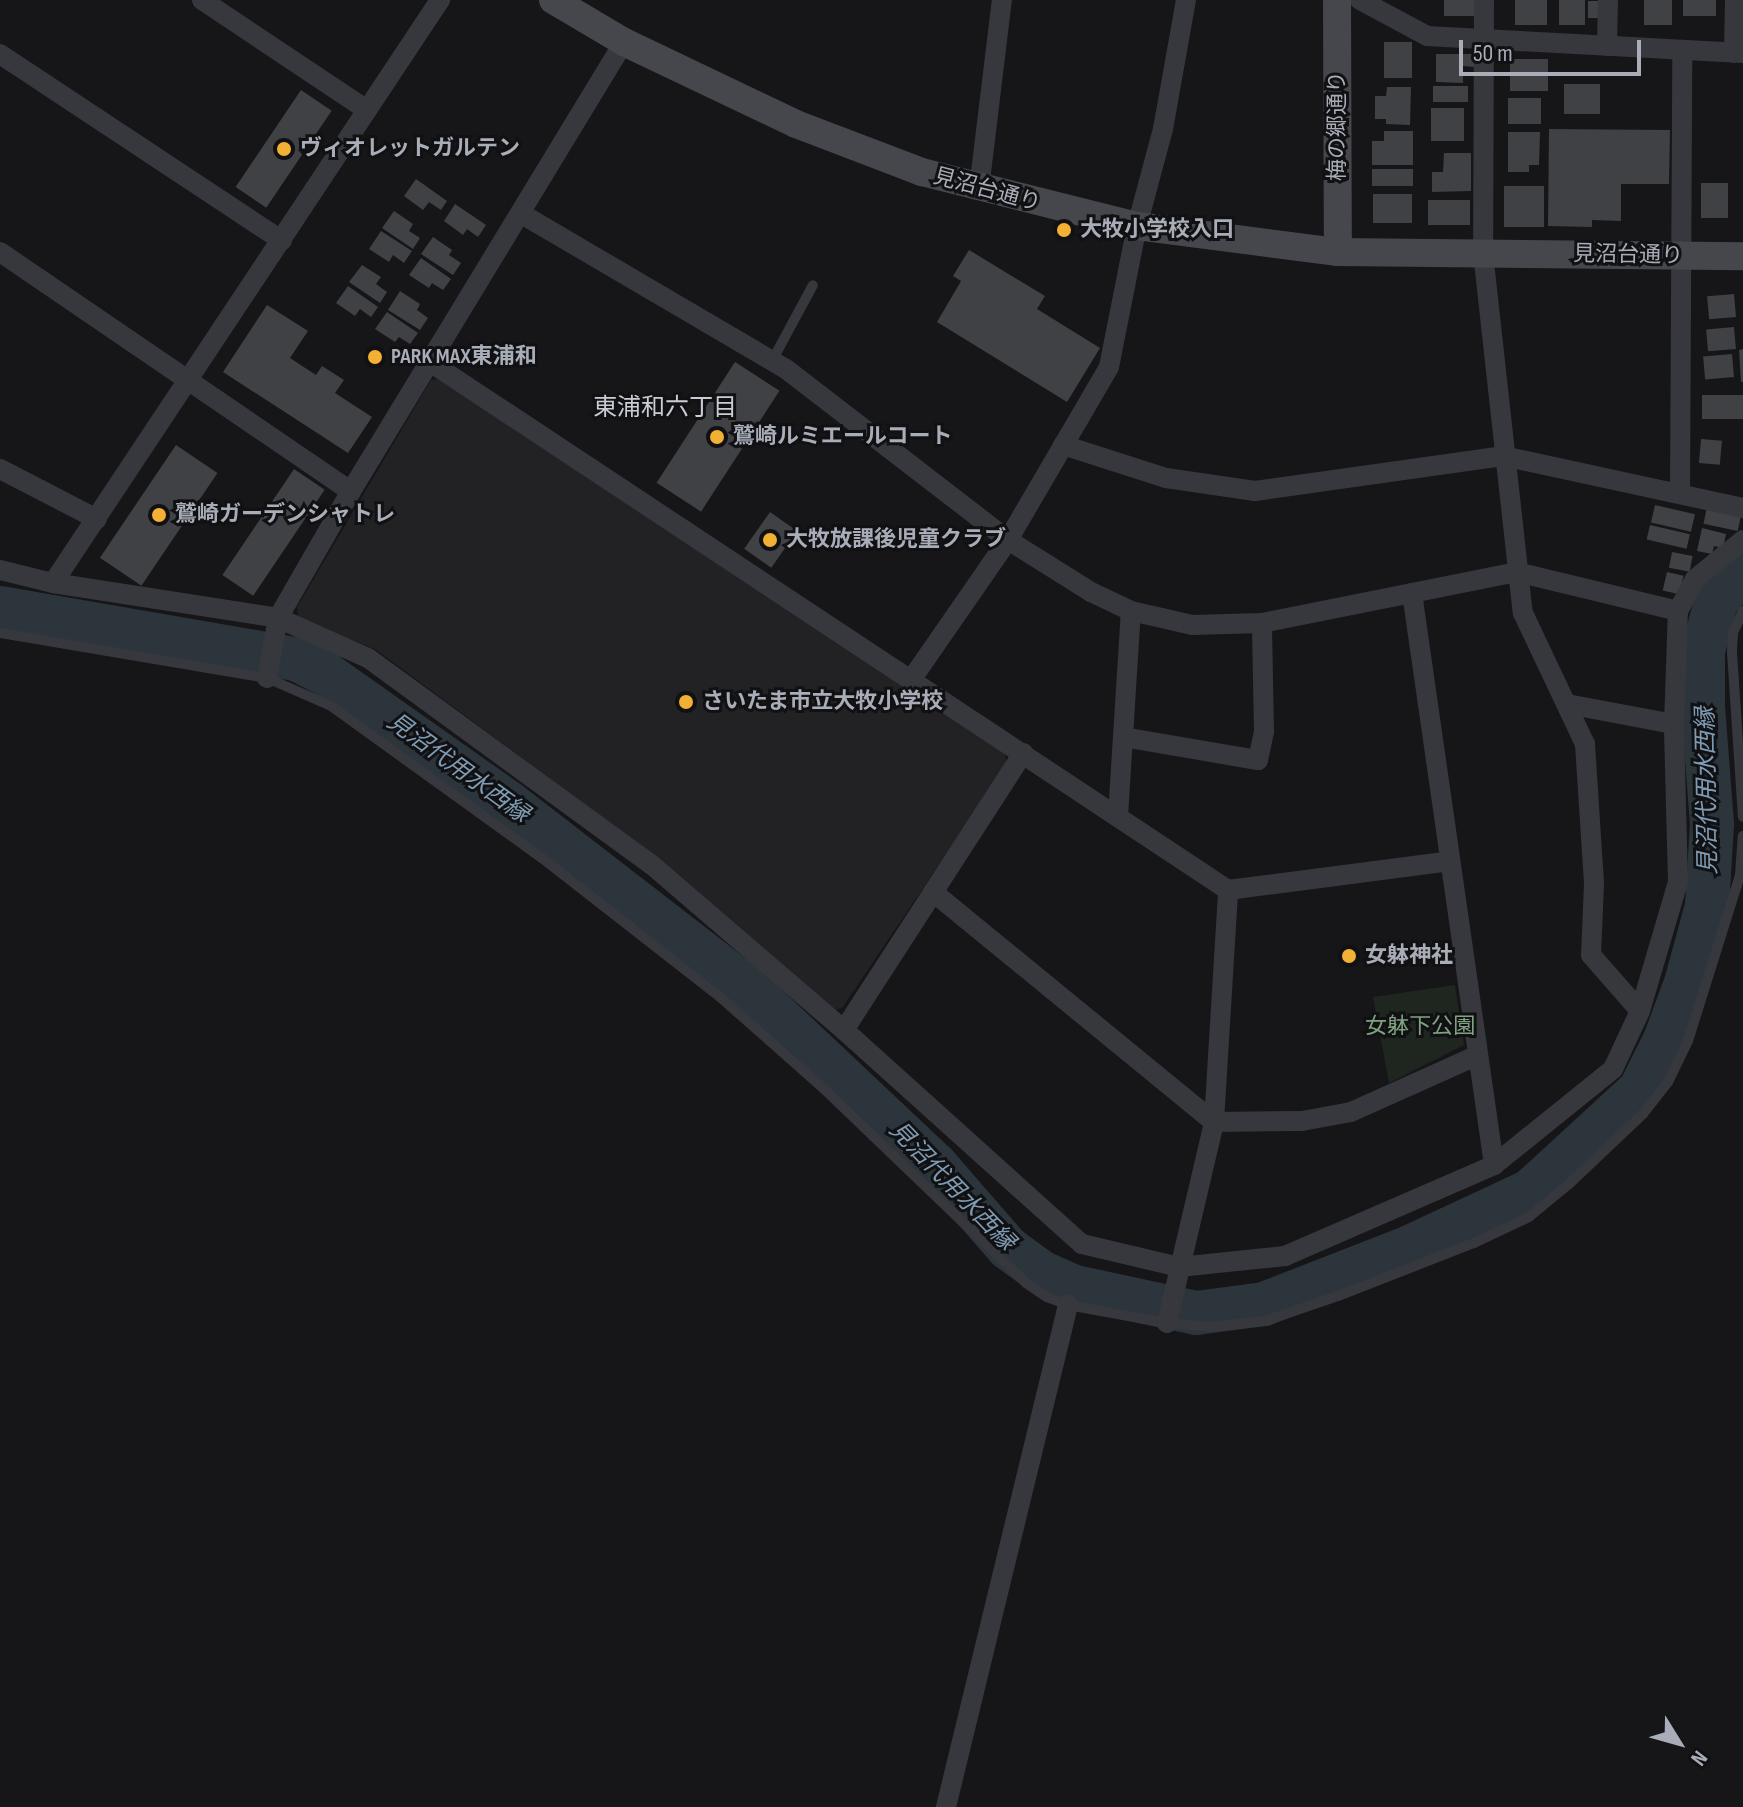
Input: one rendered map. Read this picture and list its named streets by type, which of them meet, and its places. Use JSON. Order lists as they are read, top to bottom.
{
  "streets": {
    "street": ["梅の郷通り", "見沼台通り"]
  },
  "crossings": [
    ["梅の郷通り", "見沼台通り"]
  ],
  "districts": ["東浦和六丁目"],
  "water": ["見沼代用水西縁"],
  "parks": ["女躰下公園"],
  "places": [
    "ヴィオレットガルテン",
    "大牧小学校入口",
    "PARK MAX東浦和",
    "鷲崎ルミエールコート",
    "鷲崎ガーデンシャトレ",
    "大牧放課後児童クラブ",
    "さいたま市立大牧小学校",
    "女躰神社"
  ],
  "scale_bar": "50 m",
  "north": "bottom right"
}
